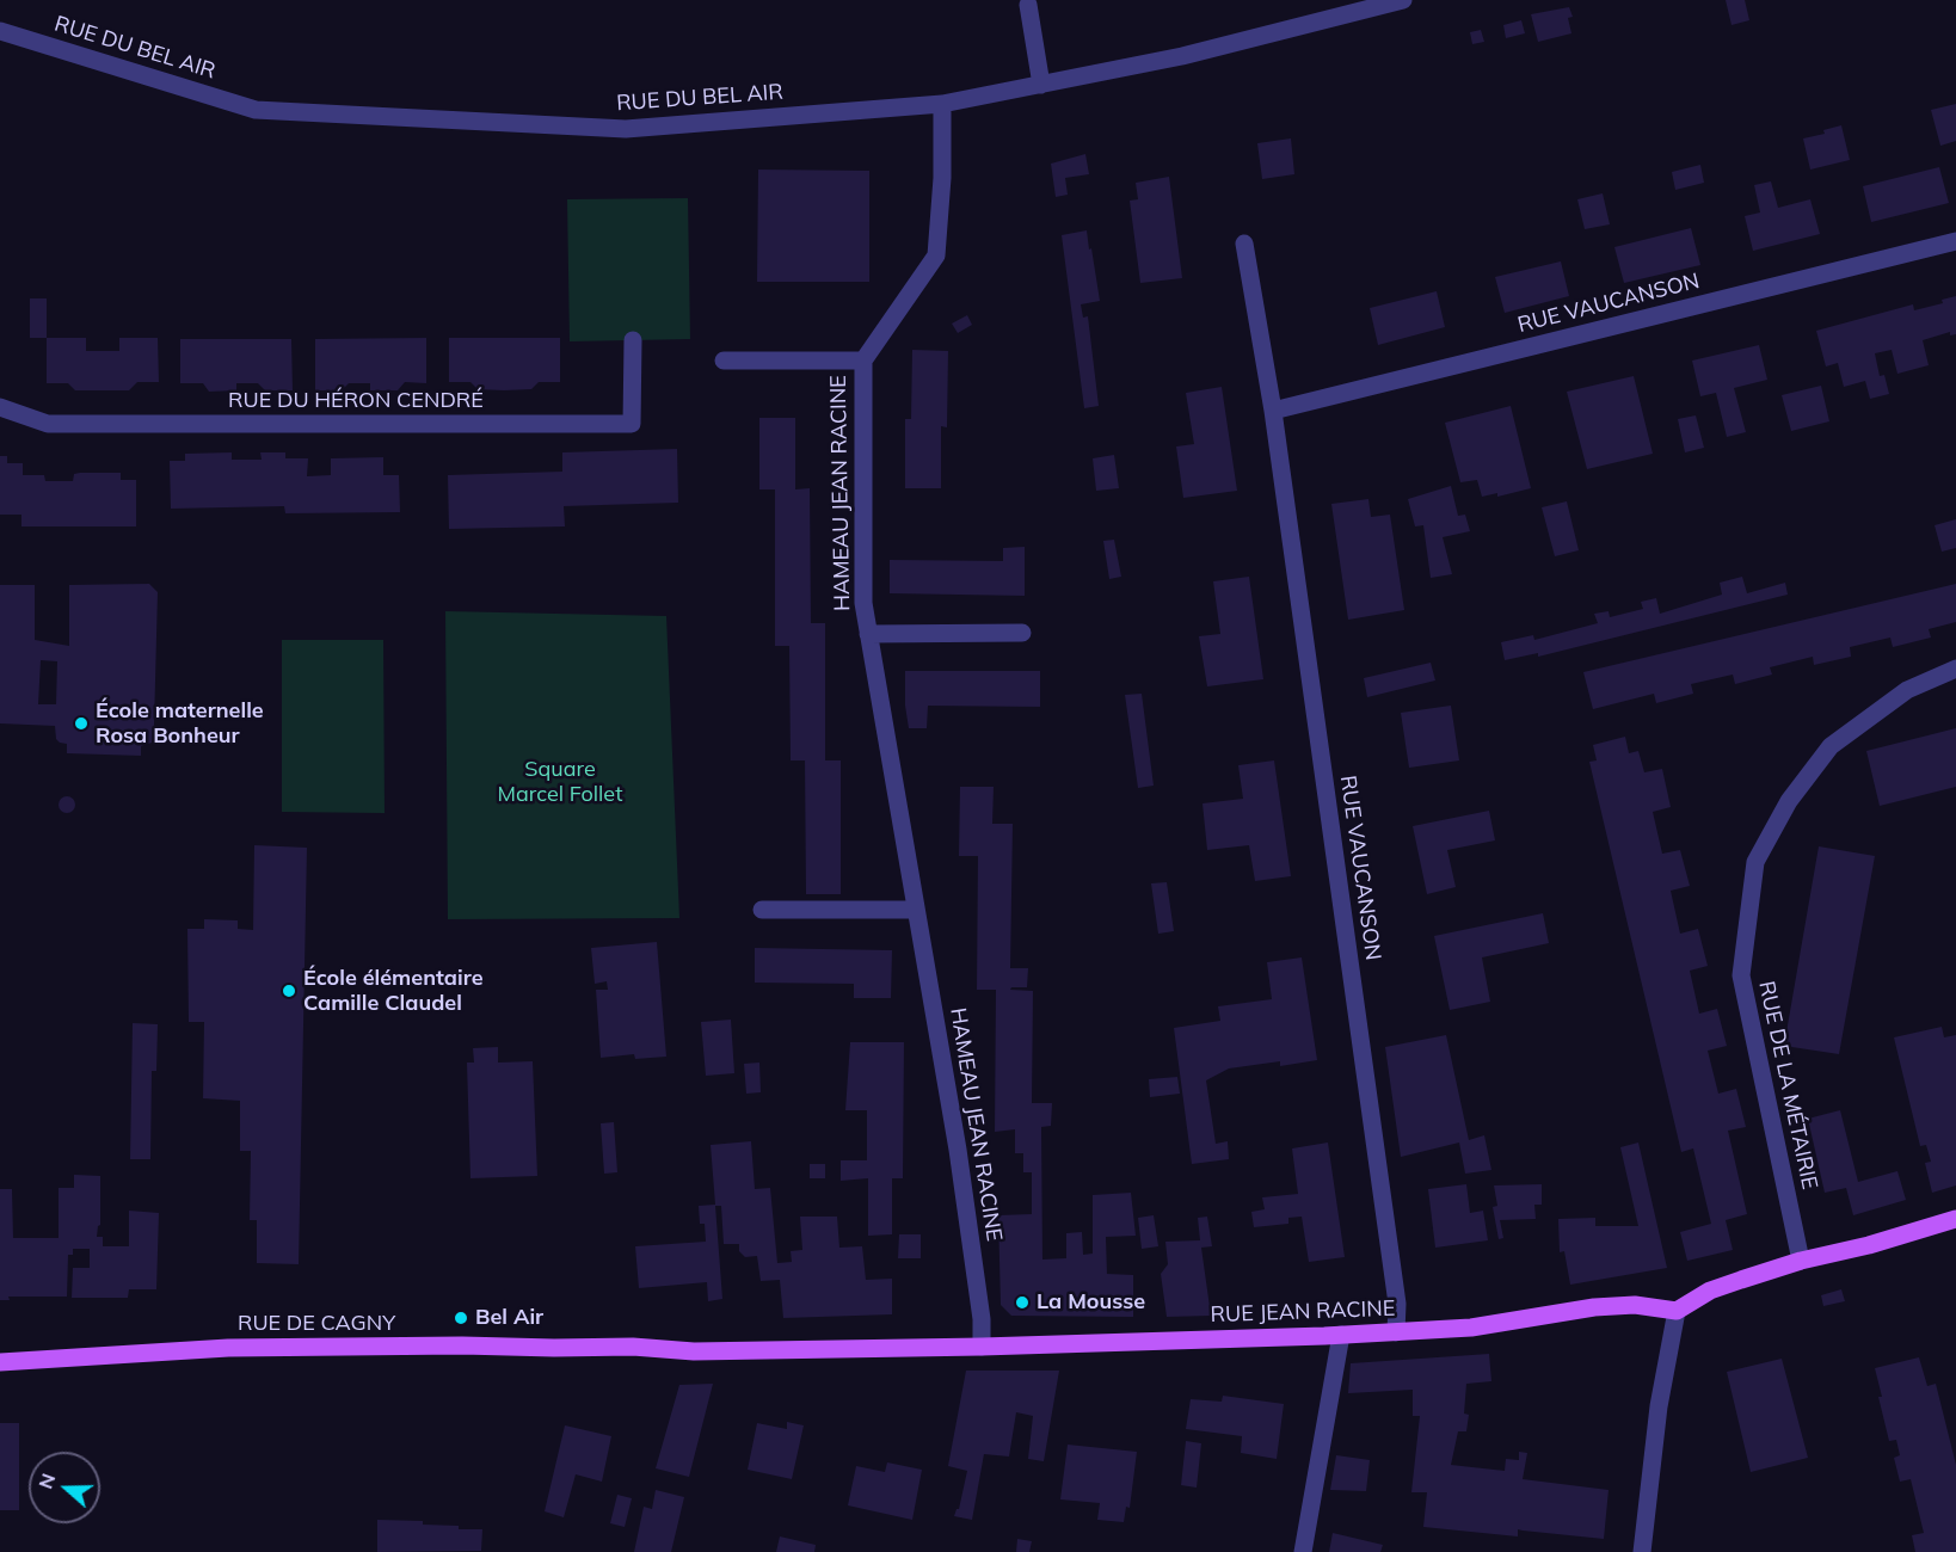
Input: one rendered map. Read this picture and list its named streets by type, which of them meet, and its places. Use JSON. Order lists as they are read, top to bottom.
{
  "streets": {
    "main road": ["RUE JEAN RACINE", "RUE DE CAGNY"],
    "street": [
      "RUE DU BEL AIR",
      "RUE VAUCANSON",
      "RUE DU HÉRON CENDRÉ",
      "HAMEAU JEAN RACINE",
      "RUE DE LA MÉTAIRIE"
    ]
  },
  "crossings": [
    ["RUE VAUCANSON", "RUE JEAN RACINE"],
    ["HAMEAU JEAN RACINE", "RUE JEAN RACINE"],
    ["RUE JEAN RACINE", "RUE DE CAGNY"]
  ],
  "parks": ["Square Marcel Follet"],
  "places": [
    "École maternelle Rosa Bonheur",
    "École élémentaire Camille Claudel",
    "La Mousse",
    "Bel Air"
  ],
  "north": "left"
}
